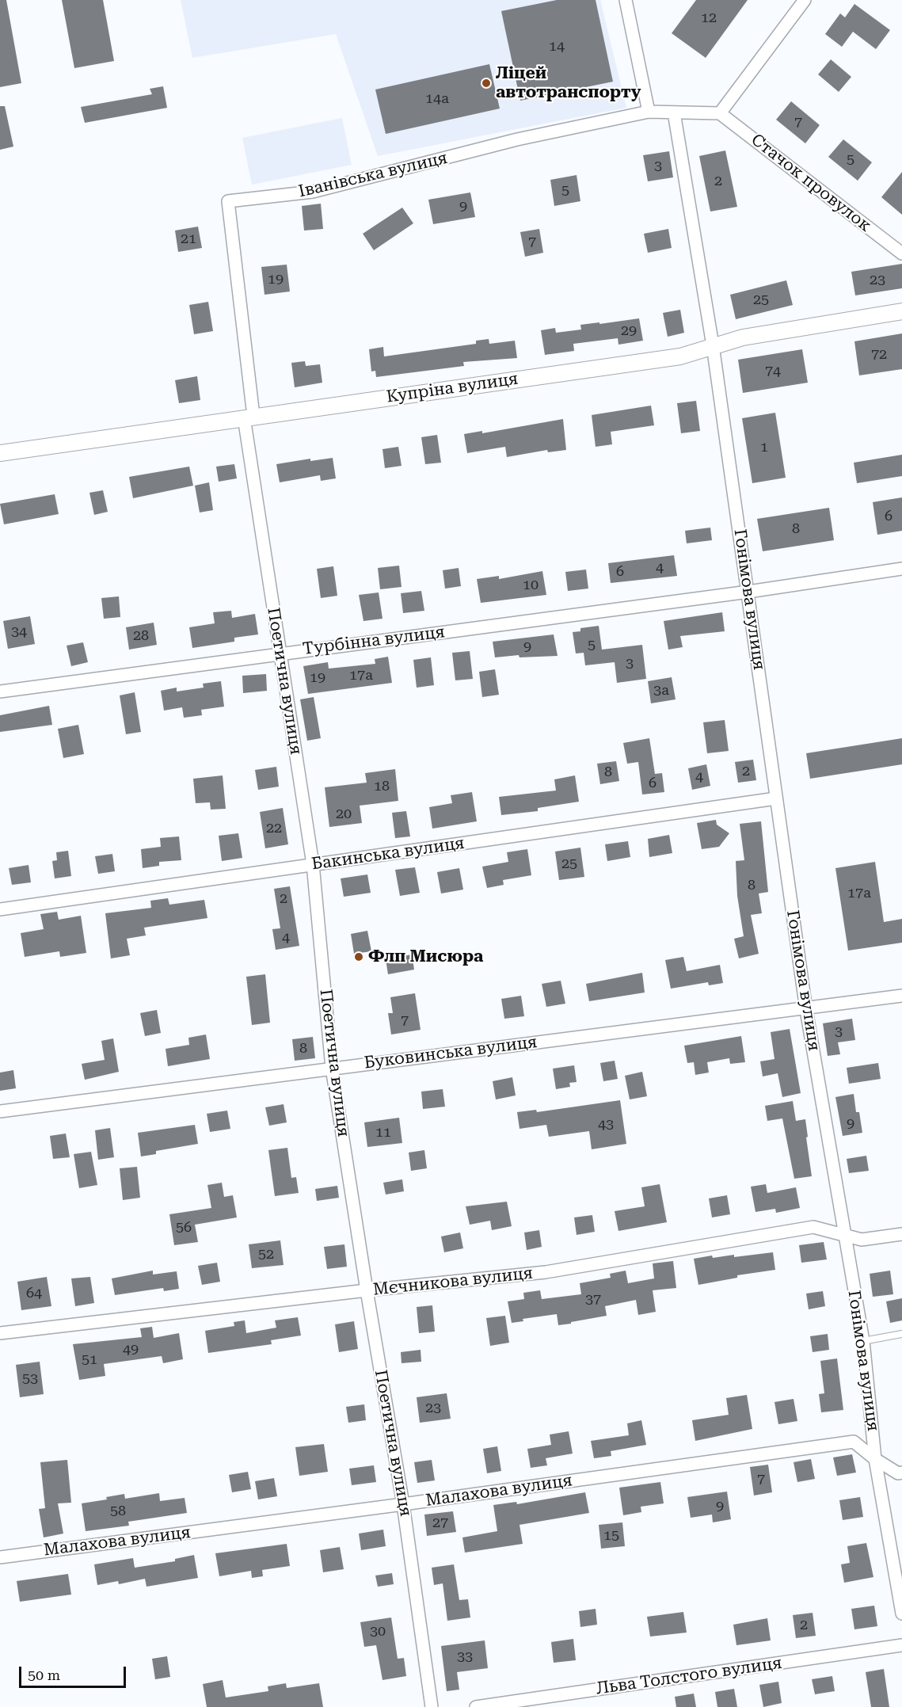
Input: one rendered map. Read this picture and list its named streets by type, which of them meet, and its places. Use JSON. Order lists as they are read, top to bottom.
{
  "streets": {
    "main road": ["Купріна вулиця"],
    "street": [
      "Іванівська вулиця",
      "Стачок провулок",
      "Гонімова вулиця",
      "Турбінна вулиця",
      "Поетична вулиця",
      "Бакинська вулиця",
      "Буковинська вулиця",
      "Мєчникова вулиця",
      "Малахова вулиця",
      "Льва Толстого вулиця"
    ]
  },
  "crossings": [
    ["Іванівська вулиця", "Стачок провулок"],
    ["Іванівська вулиця", "Купріна вулиця"],
    ["Іванівська вулиця", "Поетична вулиця"],
    ["Купріна вулиця", "Гонімова вулиця"],
    ["Купріна вулиця", "Поетична вулиця"],
    ["Гонімова вулиця", "Турбінна вулиця"],
    ["Гонімова вулиця", "Бакинська вулиця"],
    ["Гонімова вулиця", "Буковинська вулиця"],
    ["Гонімова вулиця", "Мєчникова вулиця"],
    ["Гонімова вулиця", "Малахова вулиця"],
    ["Турбінна вулиця", "Поетична вулиця"],
    ["Поетична вулиця", "Бакинська вулиця"],
    ["Поетична вулиця", "Буковинська вулиця"],
    ["Поетична вулиця", "Мєчникова вулиця"],
    ["Поетична вулиця", "Малахова вулиця"]
  ],
  "places": ["Ліцей автотранспорту", "Флп Мисюра"],
  "house_numbers": [
    "12",
    "14",
    "14а",
    "7",
    "5",
    "3",
    "2",
    "5",
    "9",
    "21",
    "7",
    "19",
    "23",
    "25",
    "29",
    "72",
    "74",
    "1",
    "6",
    "8",
    "4",
    "6",
    "10",
    "34",
    "28",
    "5",
    "9",
    "3",
    "17а",
    "19",
    "3а",
    "2",
    "8",
    "4",
    "6",
    "18",
    "20",
    "22",
    "25",
    "8",
    "17а",
    "2",
    "4",
    "7",
    "3",
    "8",
    "9",
    "43",
    "11",
    "56",
    "52",
    "64",
    "37",
    "49",
    "51",
    "53",
    "23",
    "7",
    "9",
    "58",
    "27",
    "15",
    "2",
    "30",
    "33"
  ],
  "scale_bar": "50 m"
}
